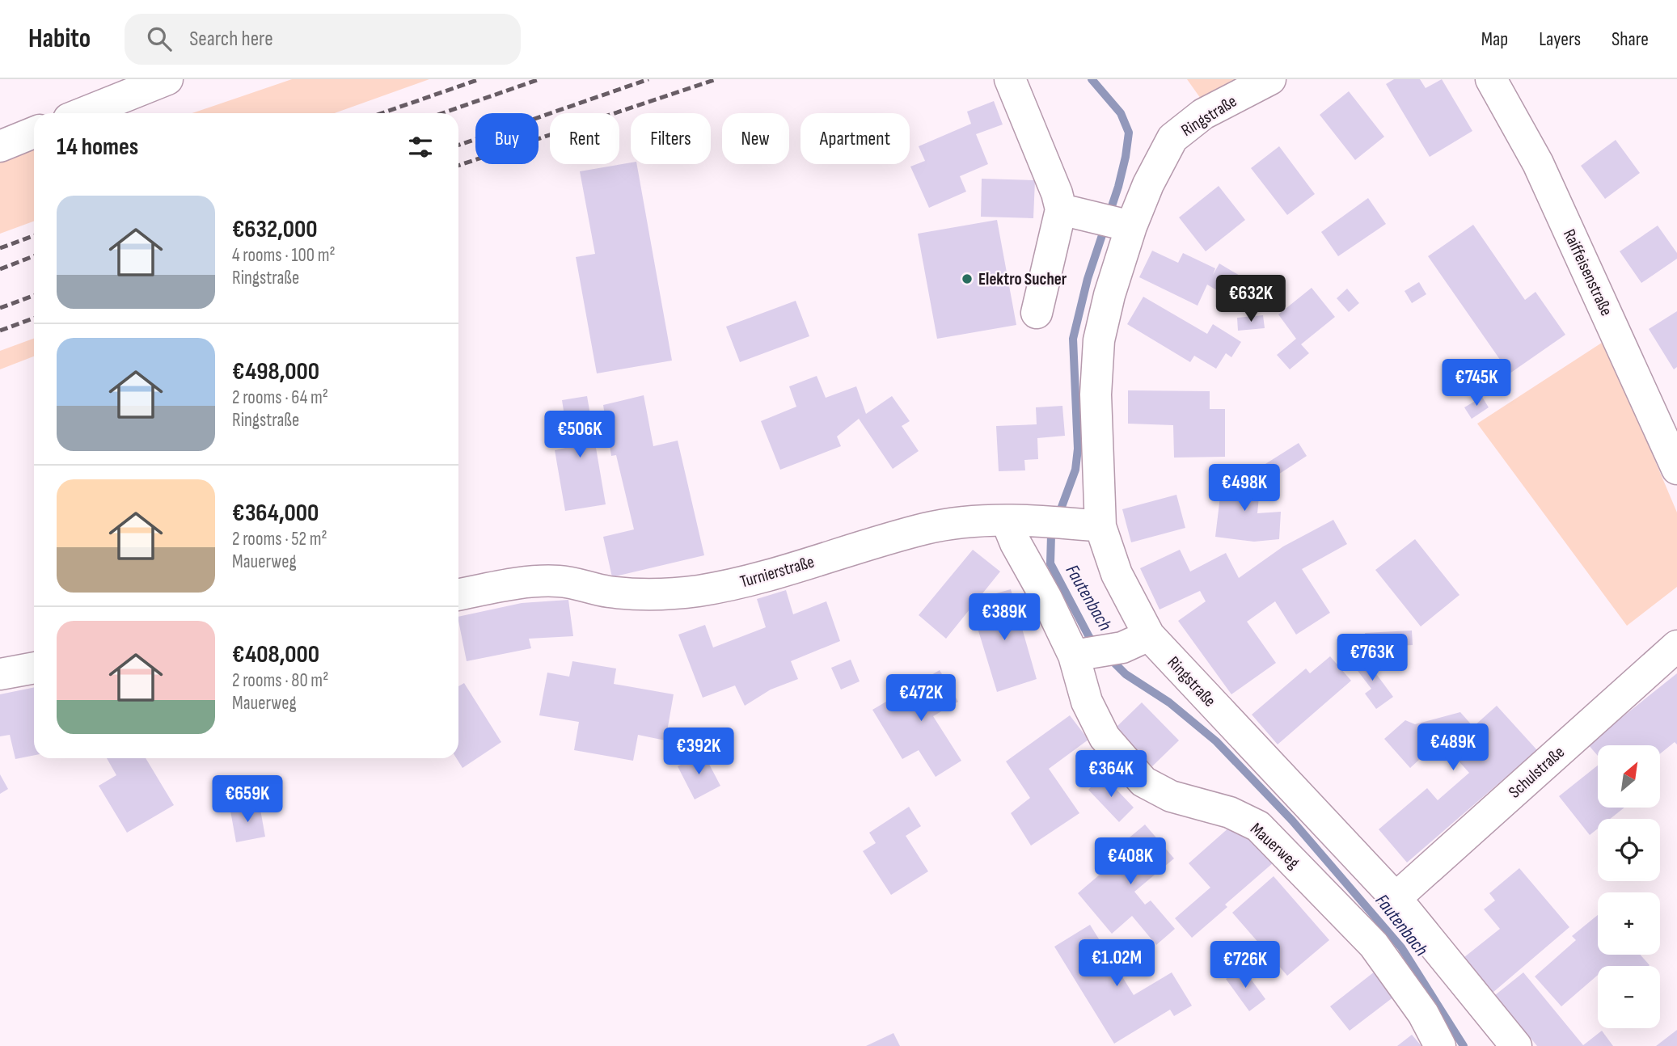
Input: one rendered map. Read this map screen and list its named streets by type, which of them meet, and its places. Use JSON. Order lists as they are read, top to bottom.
{
  "streets": {
    "street": [
      "Ringstraße",
      "Raiffeisenstraße",
      "Turnierstraße",
      "Schulstraße",
      "Mauerweg"
    ]
  },
  "crossings": [
    ["Ringstraße", "Turnierstraße"],
    ["Ringstraße", "Schulstraße"],
    ["Ringstraße", "Mauerweg"],
    ["Turnierstraße", "Mauerweg"]
  ],
  "water": ["Fautenbach"],
  "places": ["Elektro Sucher"],
  "north": "top right",
  "page": {
    "header": "Habito",
    "search": "Search here",
    "nav": ["Map", "Layers", "Share"],
    "chip": [
      "Buy",
      "Rent",
      "Filters",
      "New",
      "Apartment"
    ],
    "heading": "14 homes",
    "list": [
      {
        "name": "€632,000",
        "note": "4 rooms · 100 m² · Ringstraße"
      },
      {
        "name": "€498,000",
        "note": "2 rooms · 64 m² · Ringstraße"
      },
      {
        "name": "€364,000",
        "note": "2 rooms · 52 m² · Mauerweg"
      },
      {
        "name": "€408,000",
        "note": "2 rooms · 80 m² · Mauerweg"
      }
    ],
    "price": [
      "€632K",
      "€745K",
      "€506K",
      "€498K",
      "€389K",
      "€763K",
      "€472K",
      "€489K",
      "€392K",
      "€364K",
      "€659K",
      "€408K",
      "€1.02M",
      "€726K"
    ],
    "map_buttons": ["+", "−"]
  }
}
